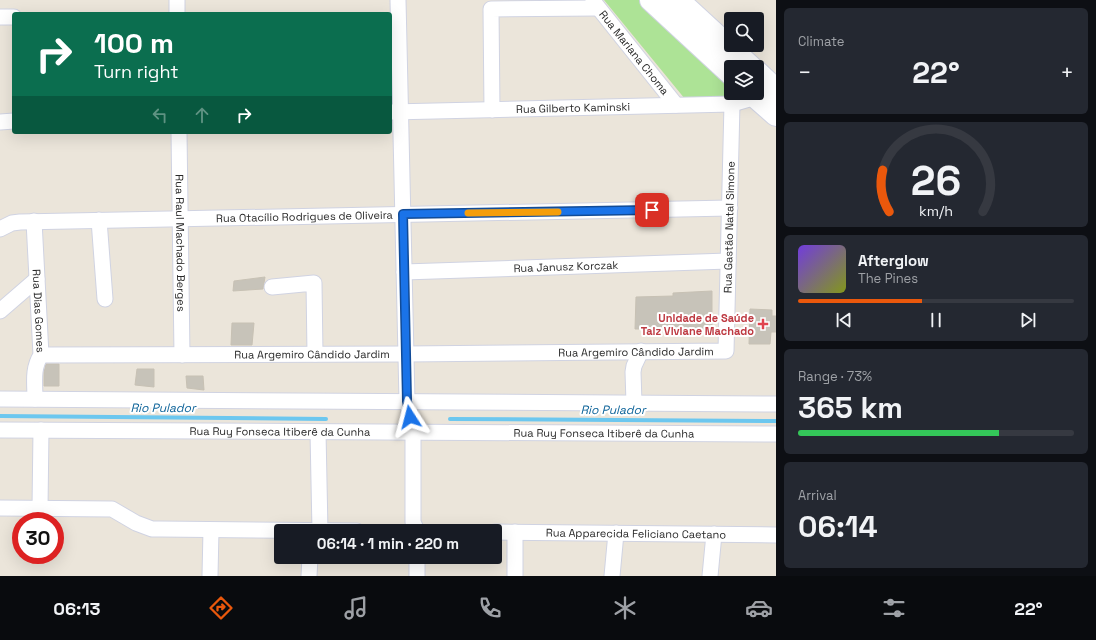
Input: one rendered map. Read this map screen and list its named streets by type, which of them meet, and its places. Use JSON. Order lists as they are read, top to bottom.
{
  "streets": {
    "street": [
      "Rua Mariana Choma",
      "Rua Gilberto Kaminski",
      "Rua Otacílio Rodrigues de Oliveira",
      "Rua Gastão Natal Simone",
      "Rua Raul Machado Berges",
      "Rua Janusz Korczak",
      "Rua Dias Gomes",
      "Rua Argemiro Cândido Jardim",
      "Rua Ruy Fonseca Itiberê da Cunha",
      "Rua Apparecida Feliciano Caetano"
    ]
  },
  "crossings": [
    ["Rua Mariana Choma", "Rua Gilberto Kaminski"],
    ["Rua Gilberto Kaminski", "Rua Gastão Natal Simone"],
    ["Rua Otacílio Rodrigues de Oliveira", "Rua Gastão Natal Simone"],
    ["Rua Otacílio Rodrigues de Oliveira", "Rua Raul Machado Berges"],
    ["Rua Otacílio Rodrigues de Oliveira", "Rua Dias Gomes"],
    ["Rua Gastão Natal Simone", "Rua Janusz Korczak"],
    ["Rua Gastão Natal Simone", "Rua Argemiro Cândido Jardim"],
    ["Rua Raul Machado Berges", "Rua Argemiro Cândido Jardim"],
    ["Rua Dias Gomes", "Rua Argemiro Cândido Jardim"]
  ],
  "water": ["Rio Pulador"],
  "places": {
    "health": ["Unidade de Saúde Taiz Viviane Machado"]
  },
  "page": {
    "tile": [
      "Climate",
      ["Range · 73%", "365 km"],
      ["Arrival", "06:14"]
    ],
    "turn": ["100 m", "Turn right"],
    "heat": ["−", "22°", "+"],
    "song": ["Afterglow", "The Pines"],
    "limit": "30",
    "trip": "06:14 · 1 min · 220 m",
    "tabs": ["06:13", "22°"],
    "gauge": ["26", "km/h"]
  }
}
